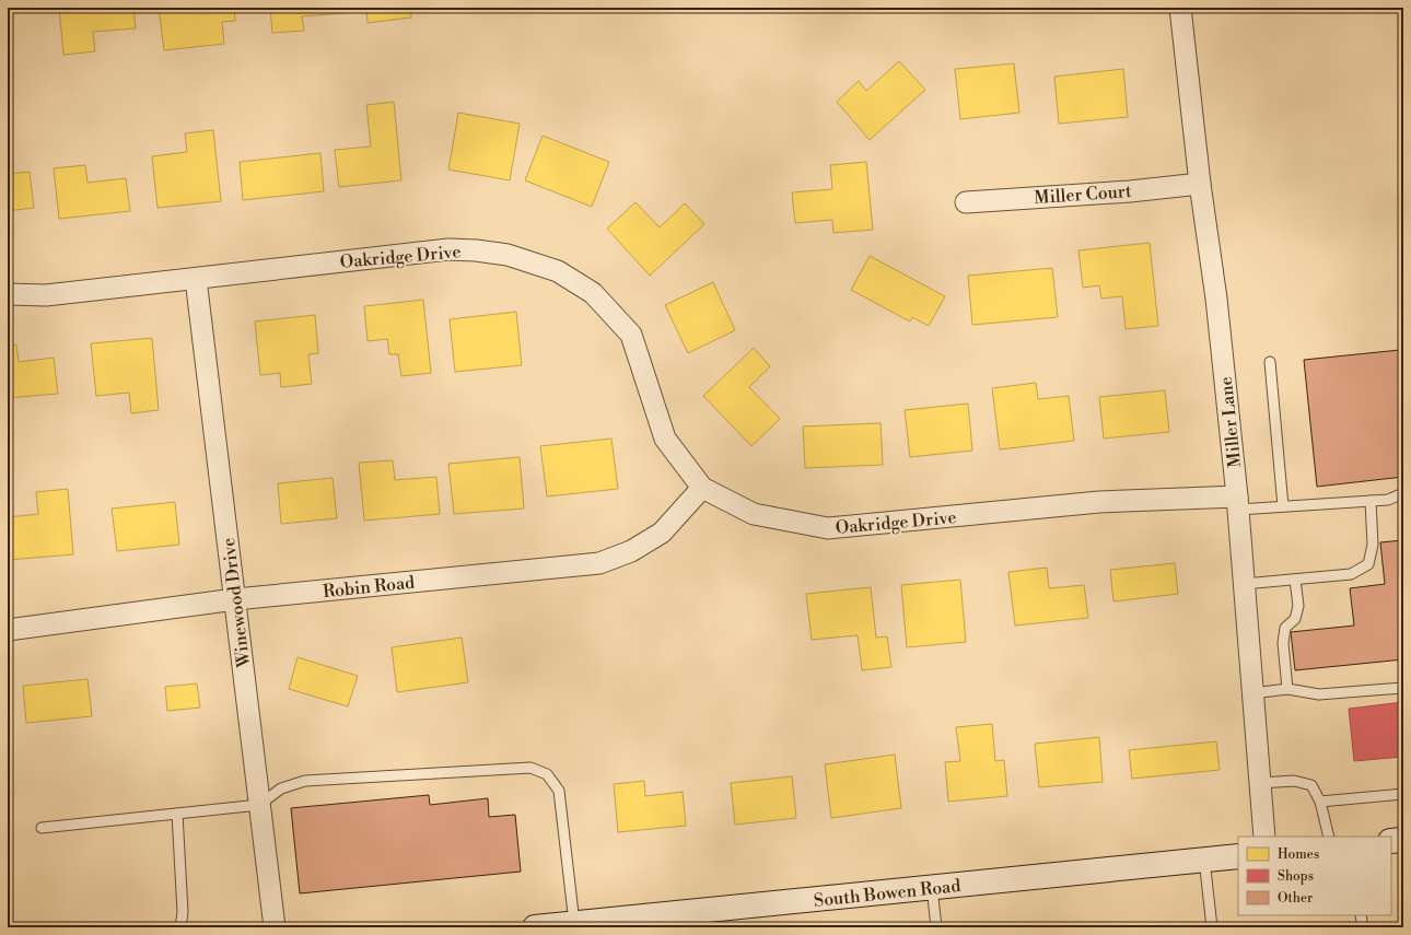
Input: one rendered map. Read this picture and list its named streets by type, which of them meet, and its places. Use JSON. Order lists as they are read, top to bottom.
{
  "streets": {
    "main road": ["South Bowen Road"],
    "street": [
      "Miller Court",
      "Oakridge Drive",
      "Miller Lane",
      "Robin Road",
      "Winewood Drive"
    ]
  },
  "crossings": [
    ["Miller Court", "Miller Lane"],
    ["Oakridge Drive", "Miller Lane"],
    ["Oakridge Drive", "Robin Road"],
    ["Oakridge Drive", "Winewood Drive"],
    ["Robin Road", "Winewood Drive"]
  ],
  "legend": ["Homes", "Shops", "Other"]
}
